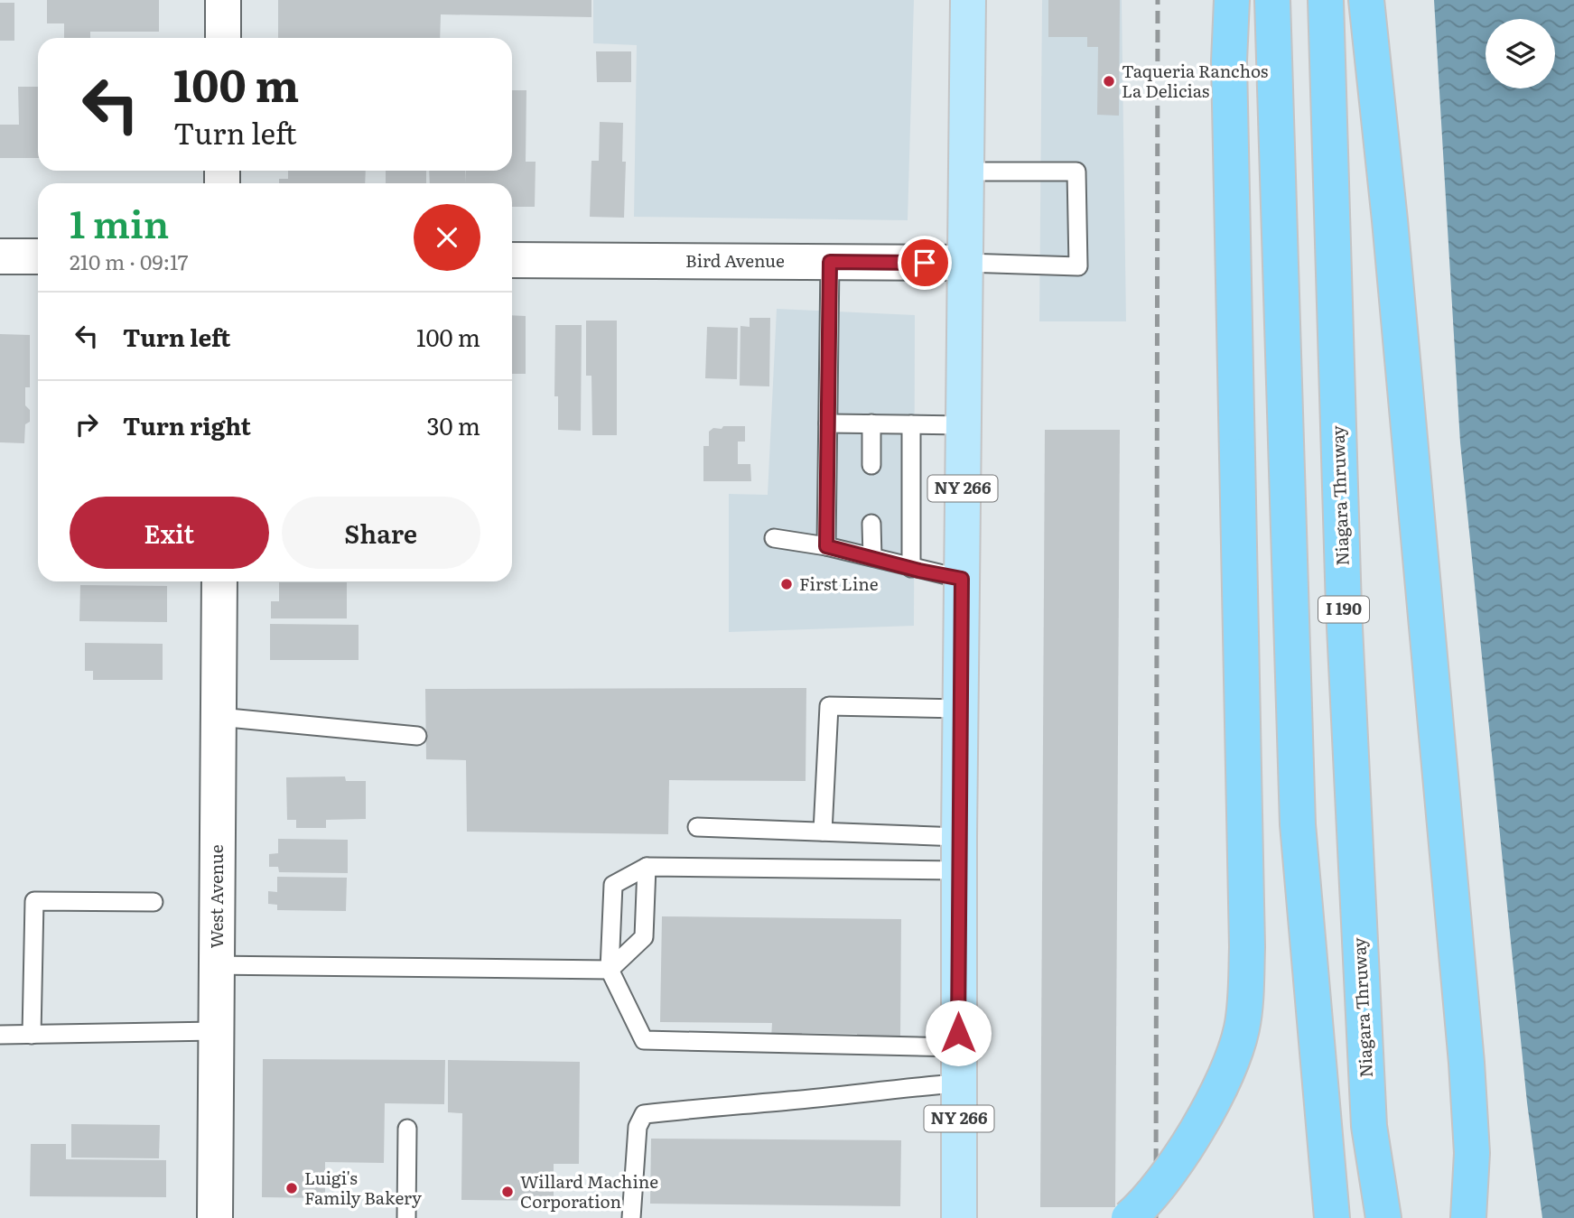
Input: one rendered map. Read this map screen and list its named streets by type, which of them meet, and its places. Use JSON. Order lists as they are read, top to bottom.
{
  "streets": {
    "highway": ["Niagara Thruway", "I 190"],
    "main road": ["NY 266"],
    "street": ["Bird Avenue", "West Avenue"]
  },
  "crossings": [
    ["Bird Avenue", "NY 266"]
  ],
  "places": [
    "Taqueria Ranchos La Delicias",
    "First Line",
    "Luigi's Family Bakery",
    "Willard Machine Corporation"
  ],
  "page": {
    "turn": ["100 m", "Turn left"],
    "heading": ["1 min", "210 m · 09:17"],
    "list": [
      {
        "name": "Turn left",
        "value": "100 m"
      },
      {
        "name": "Turn right",
        "value": "30 m"
      }
    ],
    "buttons": ["Exit", "Share"]
  }
}
